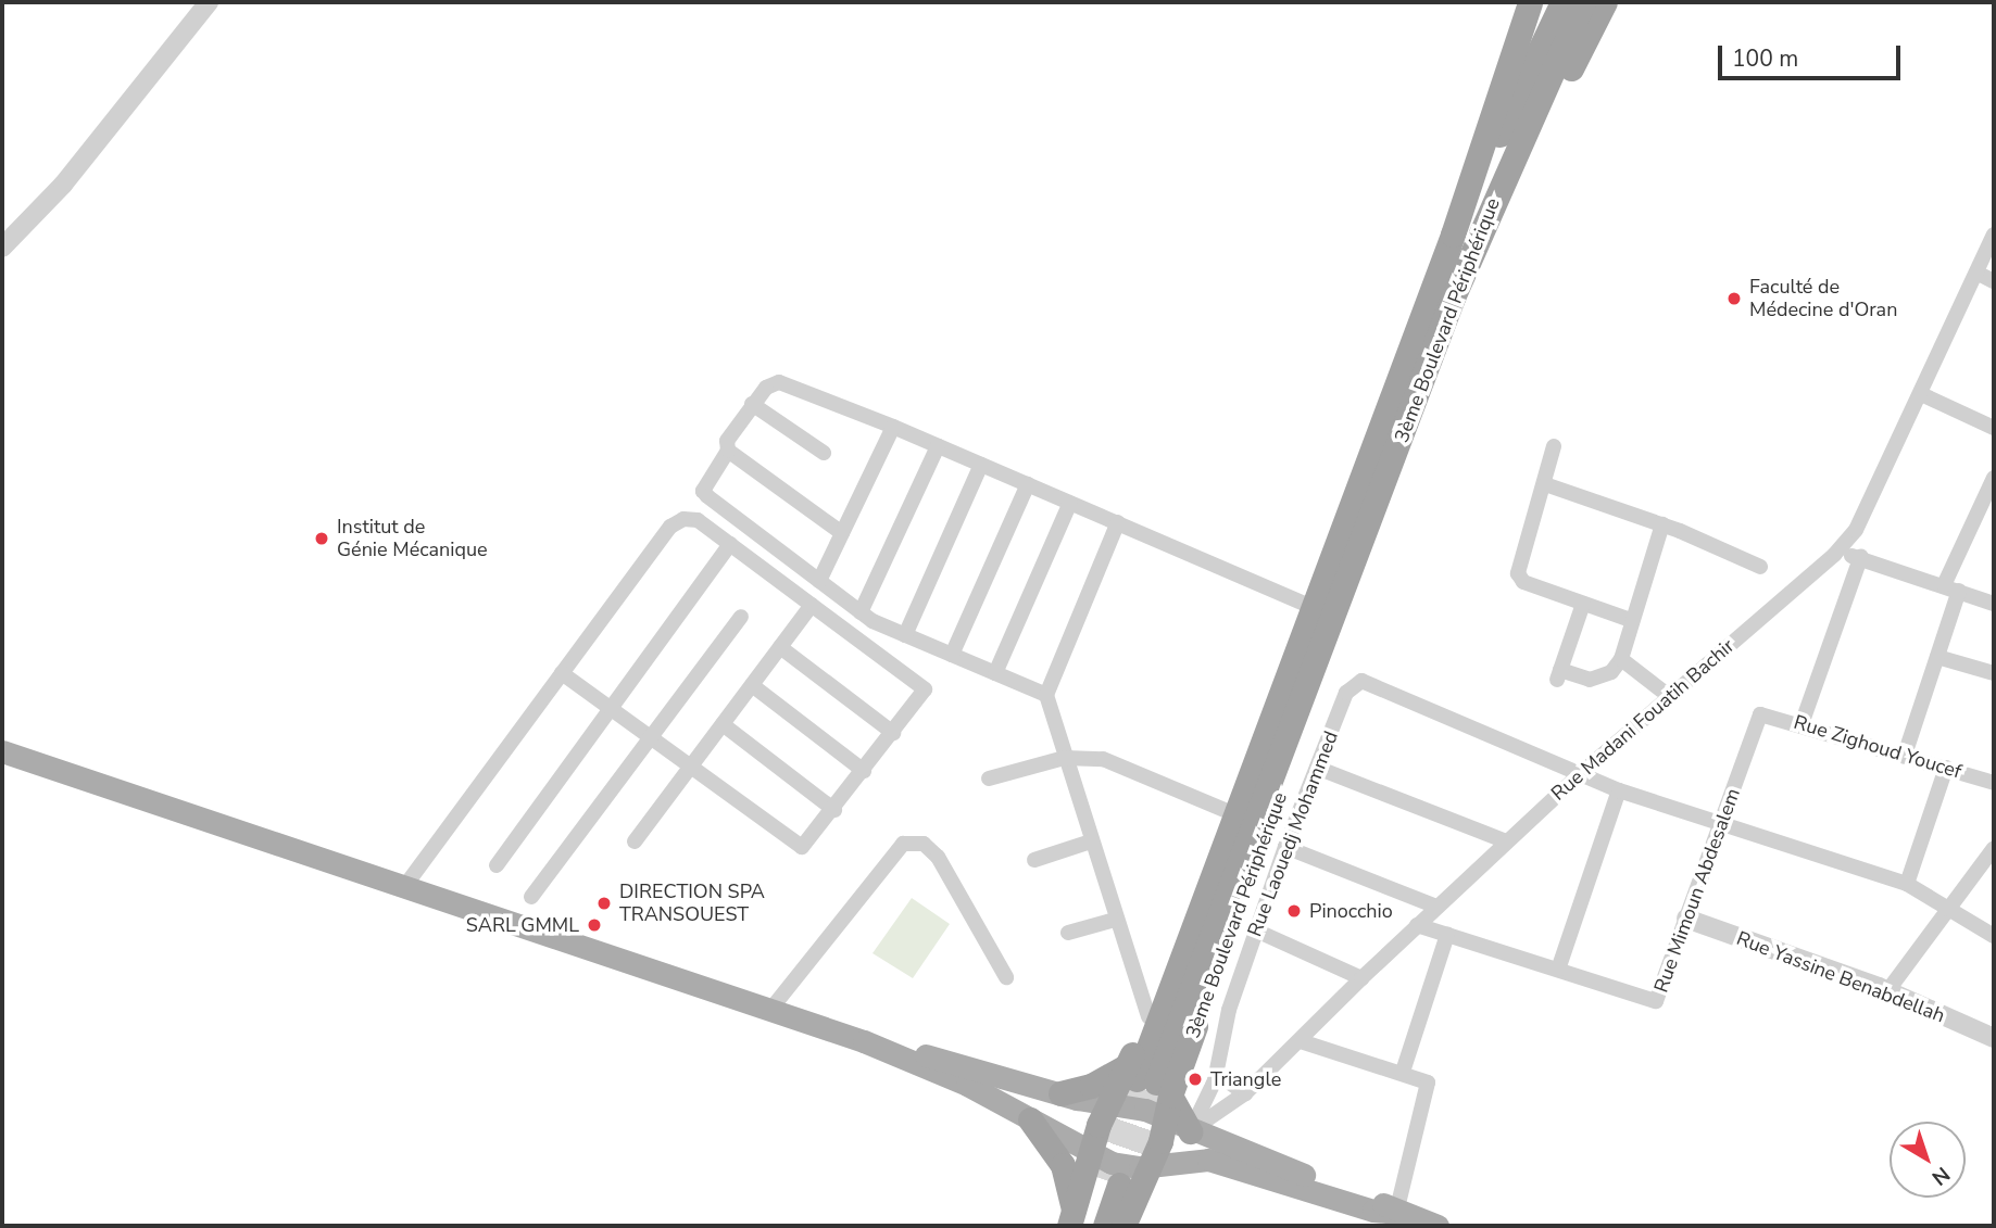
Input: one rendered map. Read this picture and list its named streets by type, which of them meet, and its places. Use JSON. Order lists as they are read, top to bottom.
{
  "streets": {
    "highway": ["3ème Boulevard Périphérique"],
    "street": [
      "Rue Madani Fouatih Bachir",
      "Rue Zighoud Youcef",
      "Rue Laouedj Mohammed",
      "Rue Mimoun Abdesalem",
      "Rue Yassine Benabdellah"
    ]
  },
  "crossings": [
    ["Rue Madani Fouatih Bachir", "Rue Laouedj Mohammed"],
    ["Rue Madani Fouatih Bachir", "Rue Mimoun Abdesalem"],
    ["Rue Zighoud Youcef", "Rue Mimoun Abdesalem"],
    ["Rue Laouedj Mohammed", "Rue Mimoun Abdesalem"],
    ["Rue Mimoun Abdesalem", "Rue Yassine Benabdellah"]
  ],
  "places": [
    "Faculté de Médecine d'Oran",
    "Institut de Génie Mécanique",
    "DIRECTION SPA TRANSOUEST",
    "Pinocchio",
    "SARL GMML",
    "Triangle"
  ],
  "scale_bar": "100 m",
  "north": "bottom right"
}
